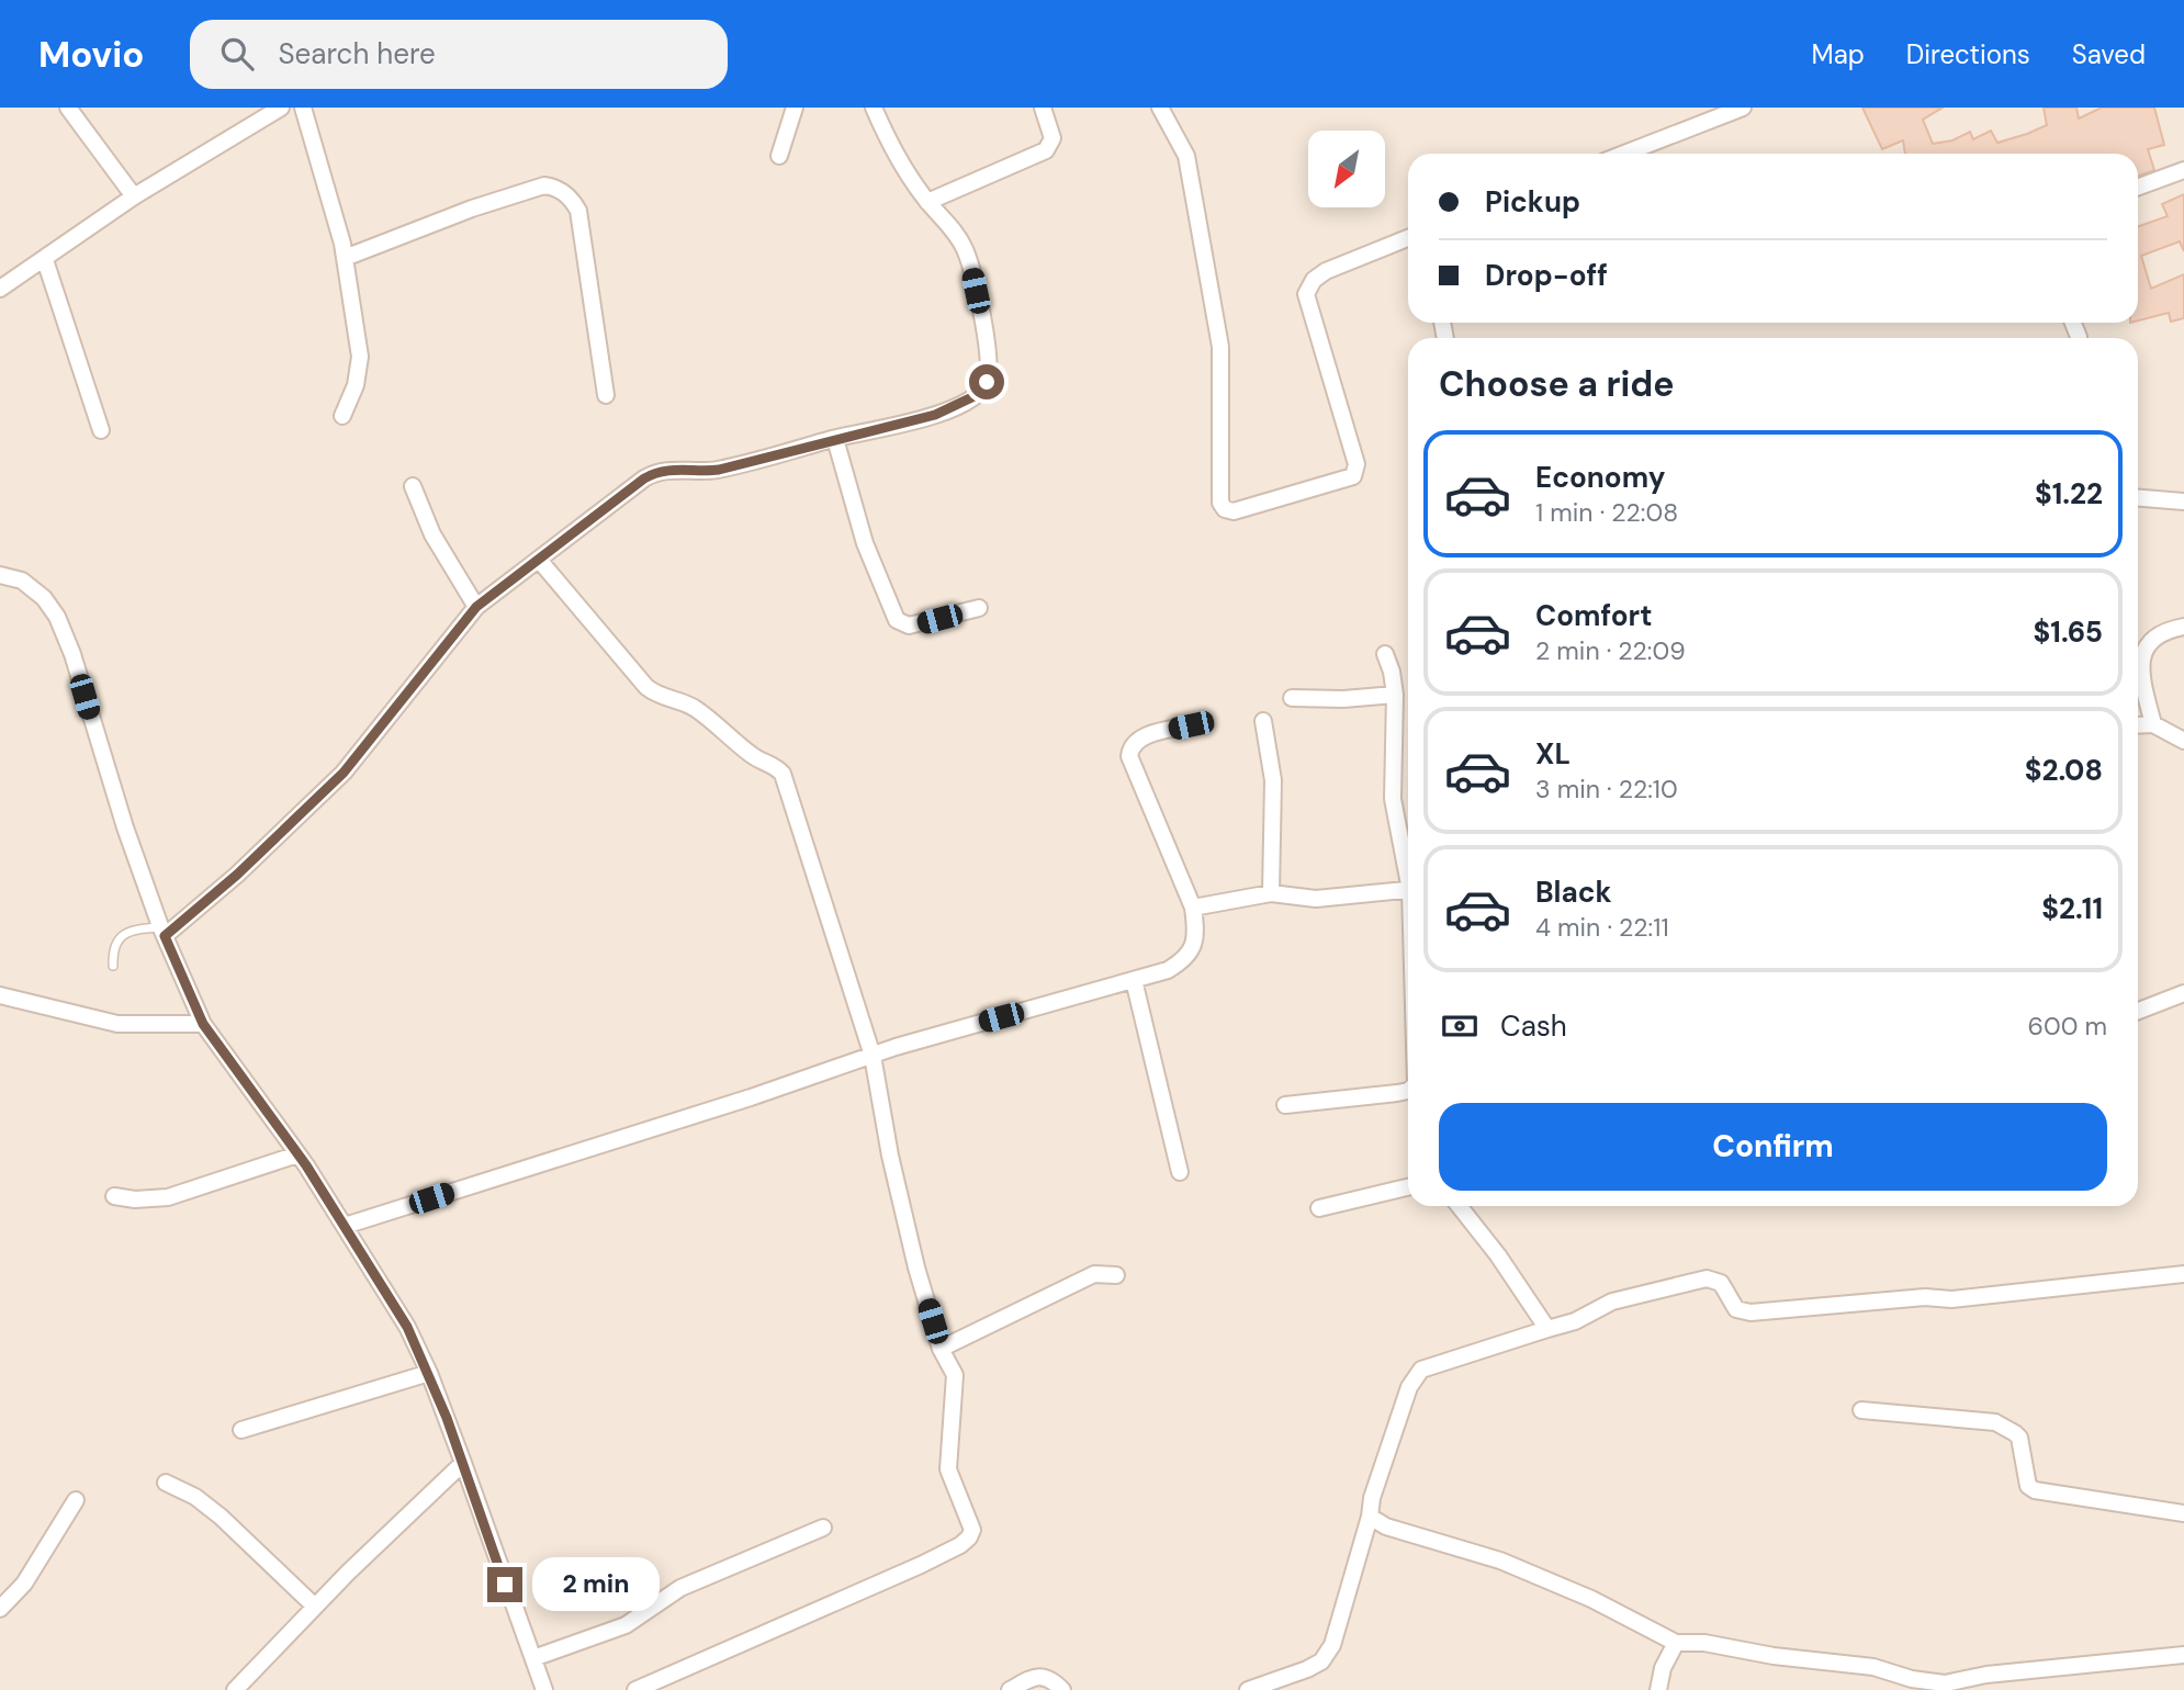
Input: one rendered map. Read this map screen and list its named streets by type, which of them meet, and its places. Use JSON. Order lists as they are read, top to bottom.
{
  "north": "bottom left",
  "page": {
    "header": "Movio",
    "search": "Search here",
    "nav": ["Map", "Directions", "Saved"],
    "banner": ["Pickup", "Drop-off"],
    "heading": "Choose a ride",
    "list": [
      {
        "name": "Economy",
        "note": "1 min · 22:08",
        "value": "$1.22"
      },
      {
        "name": "Comfort",
        "note": "2 min · 22:09",
        "value": "$1.65"
      },
      {
        "name": "XL",
        "note": "3 min · 22:10",
        "value": "$2.08"
      },
      {
        "name": "Black",
        "note": "4 min · 22:11",
        "value": "$2.11"
      }
    ],
    "pay": ["Cash", "600 m"],
    "buttons": "Confirm",
    "bubble": "2 min"
  }
}
